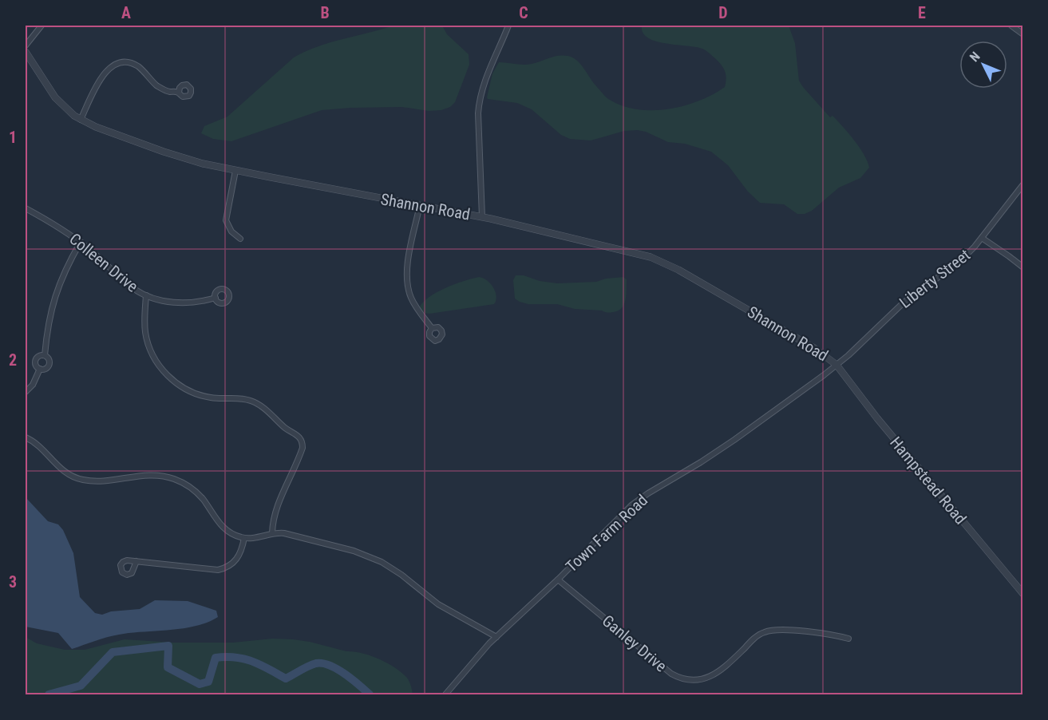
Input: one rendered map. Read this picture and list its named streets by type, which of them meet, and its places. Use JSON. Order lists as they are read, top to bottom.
{
  "streets": {
    "street": [
      "Shannon Road",
      "Colleen Drive",
      "Liberty Street",
      "Hampstead Road",
      "Town Farm Road",
      "Ganley Drive"
    ]
  },
  "crossings": [
    ["Shannon Road", "Liberty Street"],
    ["Shannon Road", "Hampstead Road"],
    ["Shannon Road", "Town Farm Road"],
    ["Liberty Street", "Hampstead Road"],
    ["Liberty Street", "Town Farm Road"],
    ["Hampstead Road", "Town Farm Road"],
    ["Town Farm Road", "Ganley Drive"]
  ],
  "north": "top left",
  "grid": {
    "columns": [
      "A",
      "B",
      "C",
      "D",
      "E"
    ],
    "rows": ["1", "2", "3"]
  }
}
